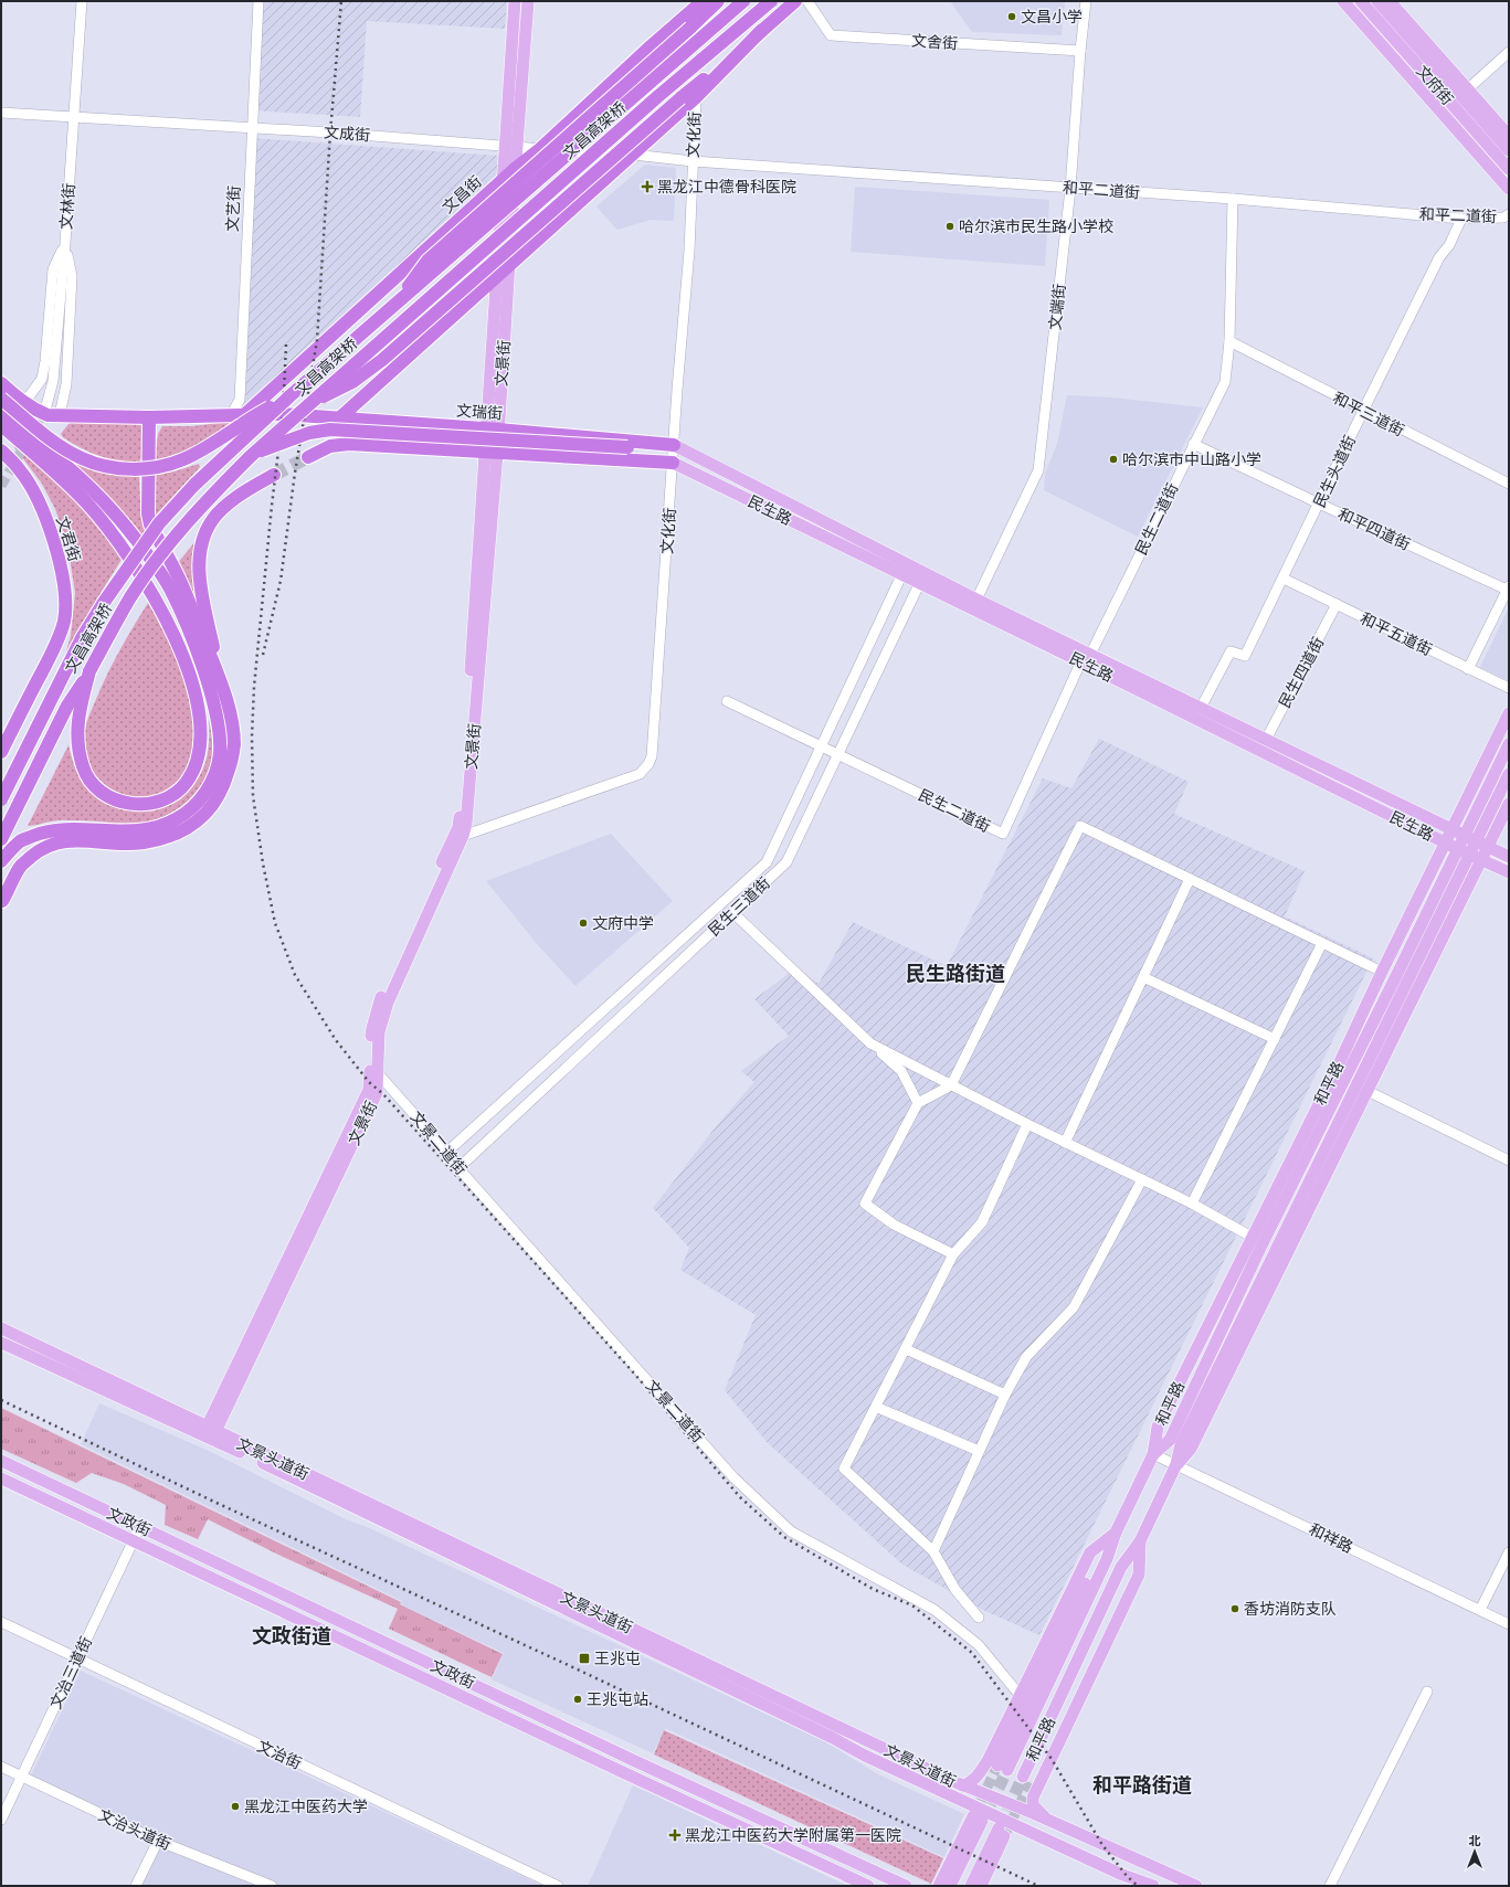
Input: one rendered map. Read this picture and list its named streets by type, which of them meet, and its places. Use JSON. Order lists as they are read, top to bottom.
{
  "streets": {
    "highway": [
      "文昌高架桥",
      "文昌街",
      "文瑞街",
      "文君街"
    ],
    "main road": [
      "文府街",
      "文景街",
      "民生路",
      "和平路",
      "文景头道街",
      "文政街"
    ],
    "street": [
      "文舍街",
      "文成街",
      "文化街",
      "和平二道街",
      "文林街",
      "文艺街",
      "文端街",
      "和平三道街",
      "民生头道街",
      "民生二道街",
      "和平四道街",
      "和平五道街",
      "民生四道街",
      "民生三道街",
      "文景二道街",
      "和祥路",
      "文治三道街",
      "文治街",
      "文治头道街"
    ]
  },
  "crossings": [
    ["文舍街", "文端街"],
    ["文成街", "文化街"],
    ["文成街", "和平二道街"],
    ["文成街", "文昌街"],
    ["文成街", "文林街"],
    ["文成街", "文艺街"],
    ["文成街", "文景街"],
    ["文化街", "和平二道街"],
    ["文化街", "文景街"],
    ["文化街", "文瑞街"],
    ["文化街", "民生路"],
    ["和平二道街", "文端街"],
    ["和平二道街", "民生头道街"],
    ["和平二道街", "民生二道街"],
    ["文昌街", "文艺街"],
    ["文昌街", "文景街"],
    ["文昌街", "文瑞街"],
    ["文艺街", "文瑞街"],
    ["文端街", "民生路"],
    ["文景街", "文瑞街"],
    ["文景街", "文景二道街"],
    ["文景街", "文景头道街"],
    ["文瑞街", "民生路"],
    ["和平三道街", "民生头道街"],
    ["和平三道街", "民生二道街"],
    ["民生头道街", "民生路"],
    ["民生头道街", "和平四道街"],
    ["民生头道街", "和平五道街"],
    ["民生路", "民生二道街"],
    ["民生路", "民生四道街"],
    ["民生路", "民生三道街"],
    ["民生路", "和平路"],
    ["民生二道街", "和平四道街"],
    ["民生二道街", "民生三道街"],
    ["和平五道街", "民生四道街"],
    ["民生三道街", "文景二道街"],
    ["和平路", "和祥路"],
    ["文政街", "文治三道街"],
    ["文治三道街", "文治街"],
    ["文治三道街", "文治头道街"]
  ],
  "districts": ["民生路街道", "文政街道", "和平路街道"],
  "places": {
    "other": [
      "文昌小学",
      "哈尔滨市民生路小学校",
      "哈尔滨市中山路小学",
      "文府中学",
      "香坊消防支队",
      "王兆屯站",
      "黑龙江中医药大学"
    ],
    "health": ["黑龙江中德骨科医院", "黑龙江中医药大学附属第一医院"],
    "transit": ["王兆屯"]
  },
  "north": "top"
}
